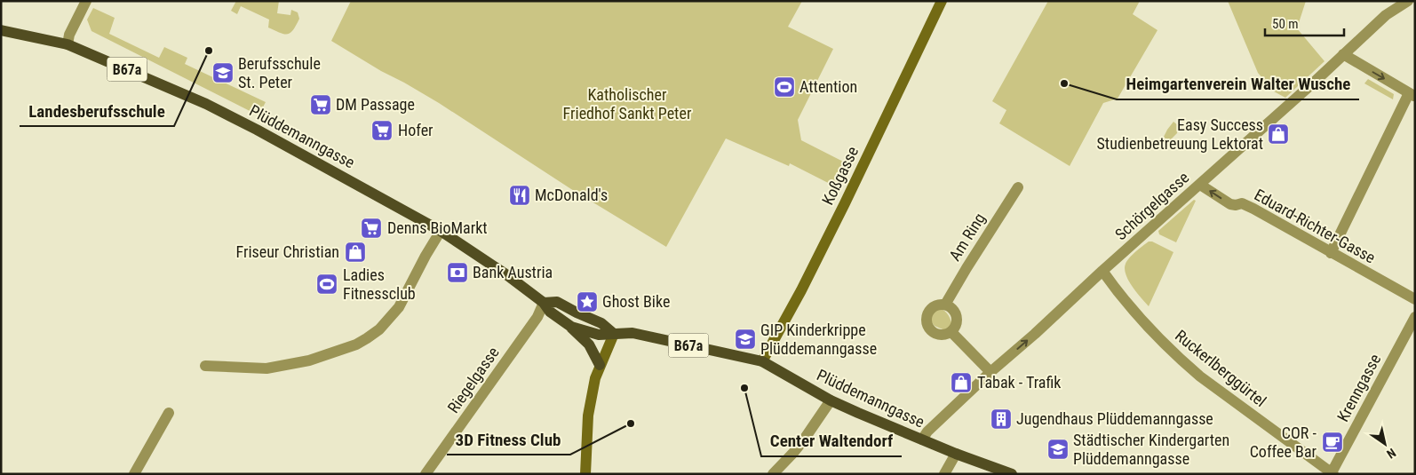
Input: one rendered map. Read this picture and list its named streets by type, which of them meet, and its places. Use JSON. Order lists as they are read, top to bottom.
{
  "streets": {
    "main road": ["B67a", "Plüddemanngasse", "Koßgasse"],
    "street": [
      "Schörgelgasse",
      "Eduard-Richter-Gasse",
      "Am Ring",
      "Ruckerlberggürtel",
      "Riegelgasse",
      "Krenngasse"
    ]
  },
  "crossings": [
    ["Plüddemanngasse", "Koßgasse"],
    ["Plüddemanngasse", "Schörgelgasse"],
    ["Plüddemanngasse", "Riegelgasse"],
    ["Schörgelgasse", "Eduard-Richter-Gasse"],
    ["Schörgelgasse", "Ruckerlberggürtel"],
    ["Ruckerlberggürtel", "Krenngasse"]
  ],
  "one_way": ["Eduard-Richter-Gasse"],
  "parks": ["Katholischer Friedhof Sankt Peter"],
  "places": {
    "other": [
      "Landesberufsschule",
      "Heimgartenverein Walter Wusche",
      "Center Waltendorf",
      "3D Fitness Club"
    ],
    "school or university": ["Berufsschule St. Peter", "GIP Kinderkrippe Plüddemanngasse", "Städtischer Kindergarten Plüddemanngasse"],
    "sports": ["Attention", "Ladies Fitnessclub"],
    "supermarket": ["DM Passage", "Hofer", "Denns BioMarkt"],
    "shop": ["Easy Success Studienbetreuung Lektorat", "Friseur Christian", "Tabak - Trafik"],
    "restaurant": ["McDonald's"],
    "bank": ["Bank Austria"],
    "place": ["Ghost Bike"],
    "building": ["Jugendhaus Plüddemanngasse"],
    "cafe": ["COR - Coffee Bar"]
  },
  "scale_bar": "50 m",
  "north": "bottom right"
}
